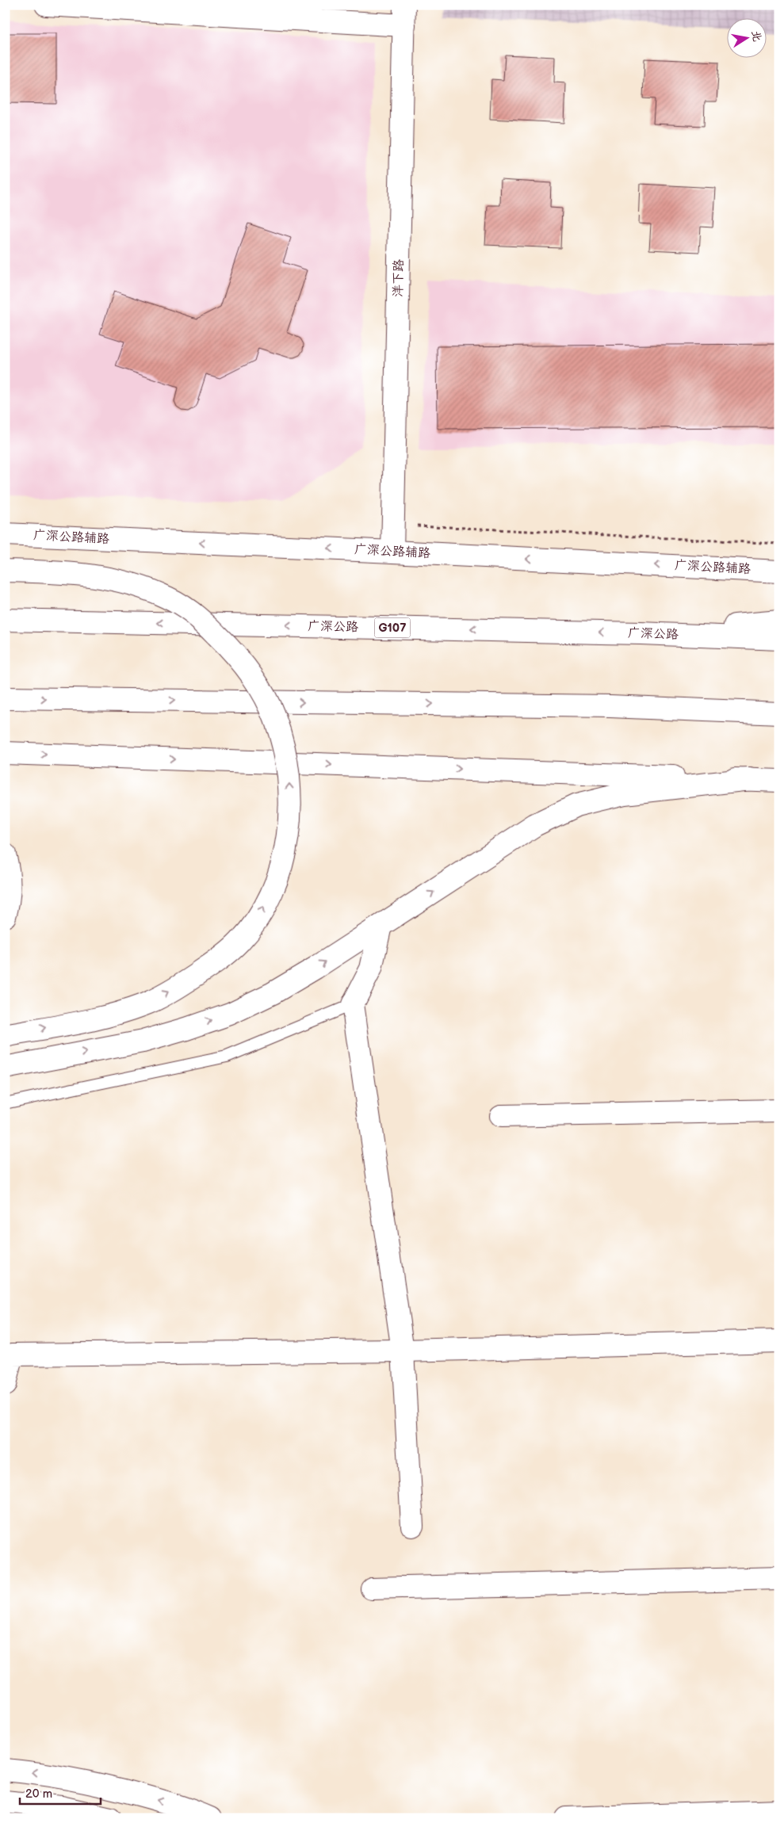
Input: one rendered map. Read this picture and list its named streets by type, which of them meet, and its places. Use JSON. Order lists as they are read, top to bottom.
{
  "streets": {
    "main road": [
      "洋下路",
      "广深公路辅路",
      "广深公路",
      "G107"
    ]
  },
  "crossings": [
    ["洋下路", "广深公路辅路"]
  ],
  "scale_bar": "20 m",
  "north": "right"
}
